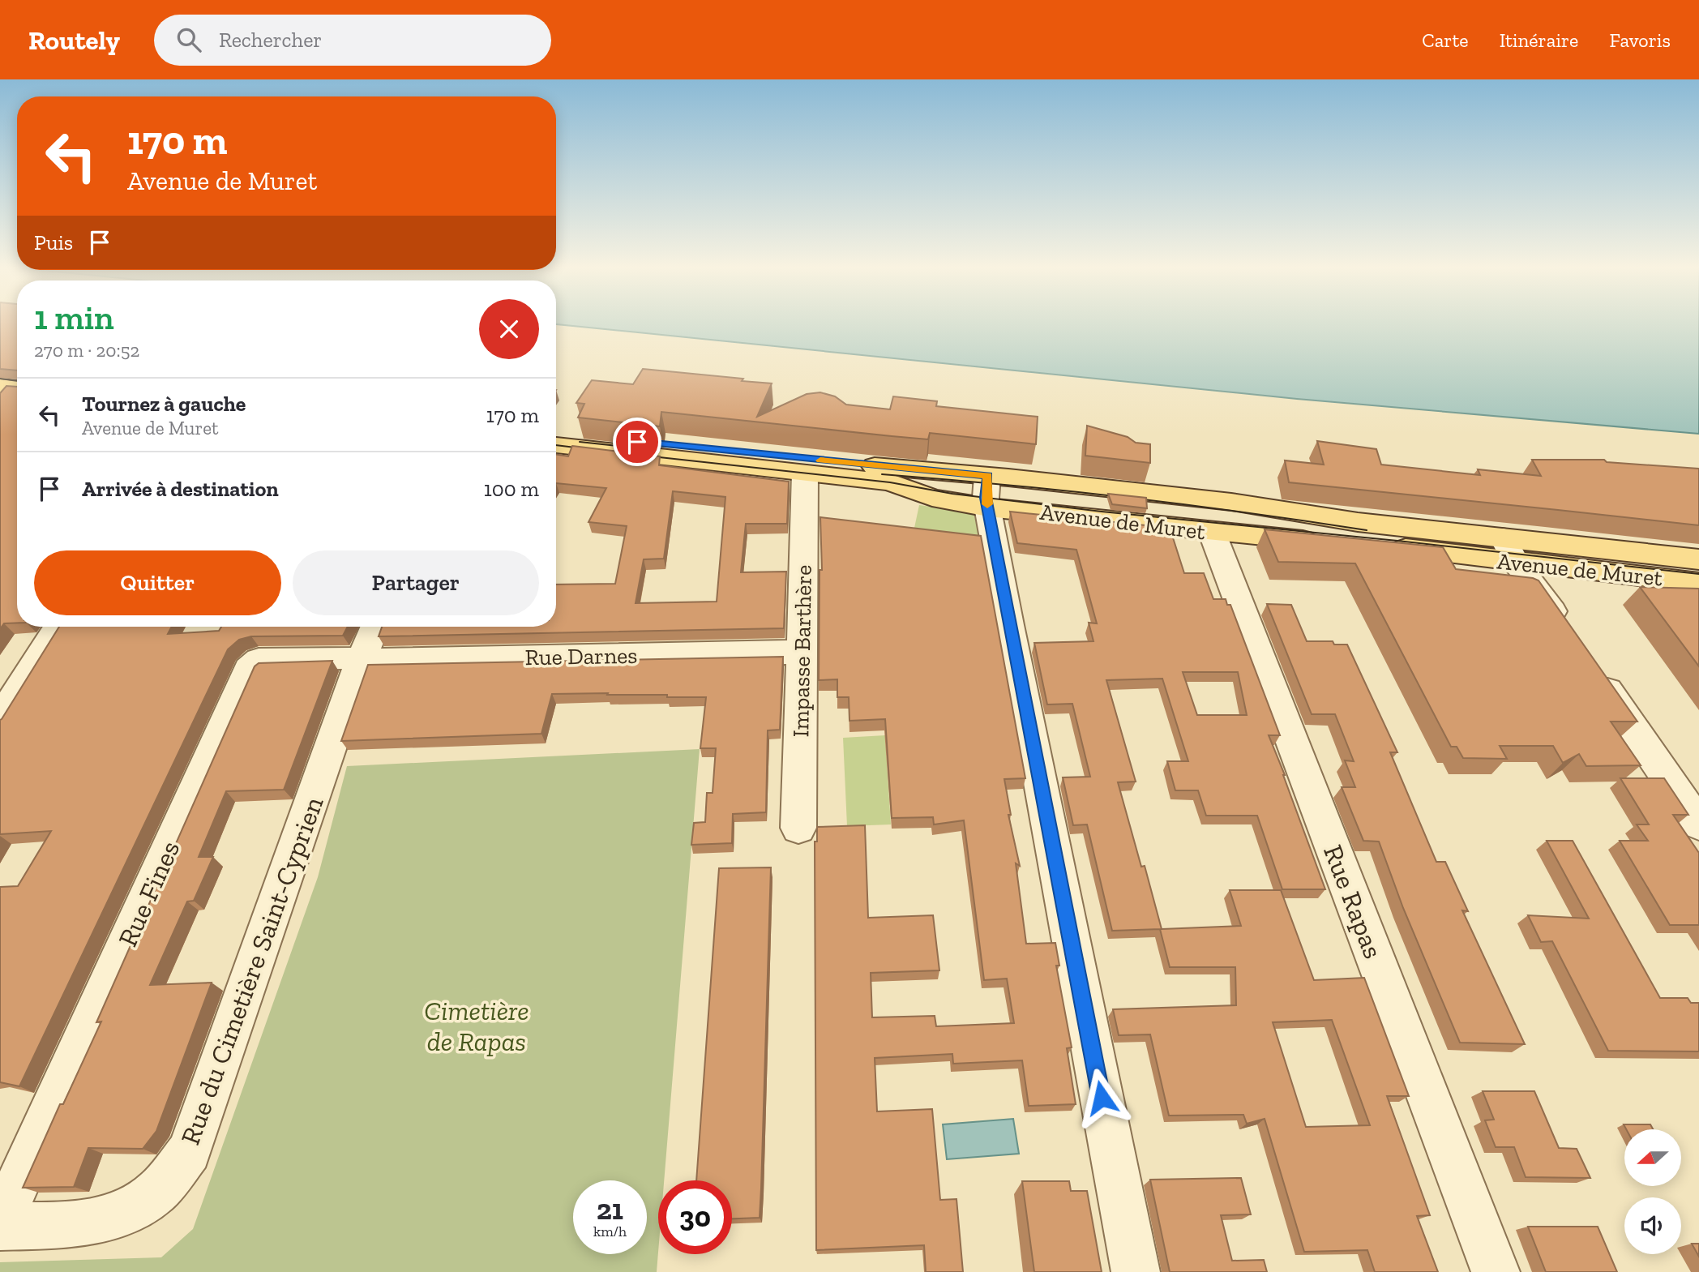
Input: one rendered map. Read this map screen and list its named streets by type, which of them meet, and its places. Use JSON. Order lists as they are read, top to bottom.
{
  "streets": {
    "main road": ["Avenue de Muret"],
    "street": [
      "Impasse Barthère",
      "Rue Darnes",
      "Rue Fines",
      "Rue Rapas",
      "Rue du Cimetière Saint-Cyprien"
    ]
  },
  "crossings": [
    ["Avenue de Muret", "Impasse Barthère"],
    ["Avenue de Muret", "Rue Rapas"],
    ["Impasse Barthère", "Rue Darnes"],
    ["Rue Darnes", "Rue Fines"],
    ["Rue Darnes", "Rue du Cimetière Saint-Cyprien"],
    ["Rue Fines", "Rue du Cimetière Saint-Cyprien"]
  ],
  "parks": ["Cimetière de Rapas"],
  "north": "left",
  "page": {
    "header": "Routely",
    "search": "Rechercher",
    "nav": ["Carte", "Itinéraire", "Favoris"],
    "turn": ["170 m", "Avenue de Muret"],
    "then": "Puis",
    "heading": ["1 min", "270 m · 20:52"],
    "list": [
      {
        "name": "Tournez à gauche",
        "note": "Avenue de Muret",
        "value": "170 m"
      },
      {
        "name": "Arrivée à destination",
        "value": "100 m"
      }
    ],
    "buttons": ["Quitter", "Partager"],
    "speed": "21 km/h",
    "limit": "30"
  }
}
